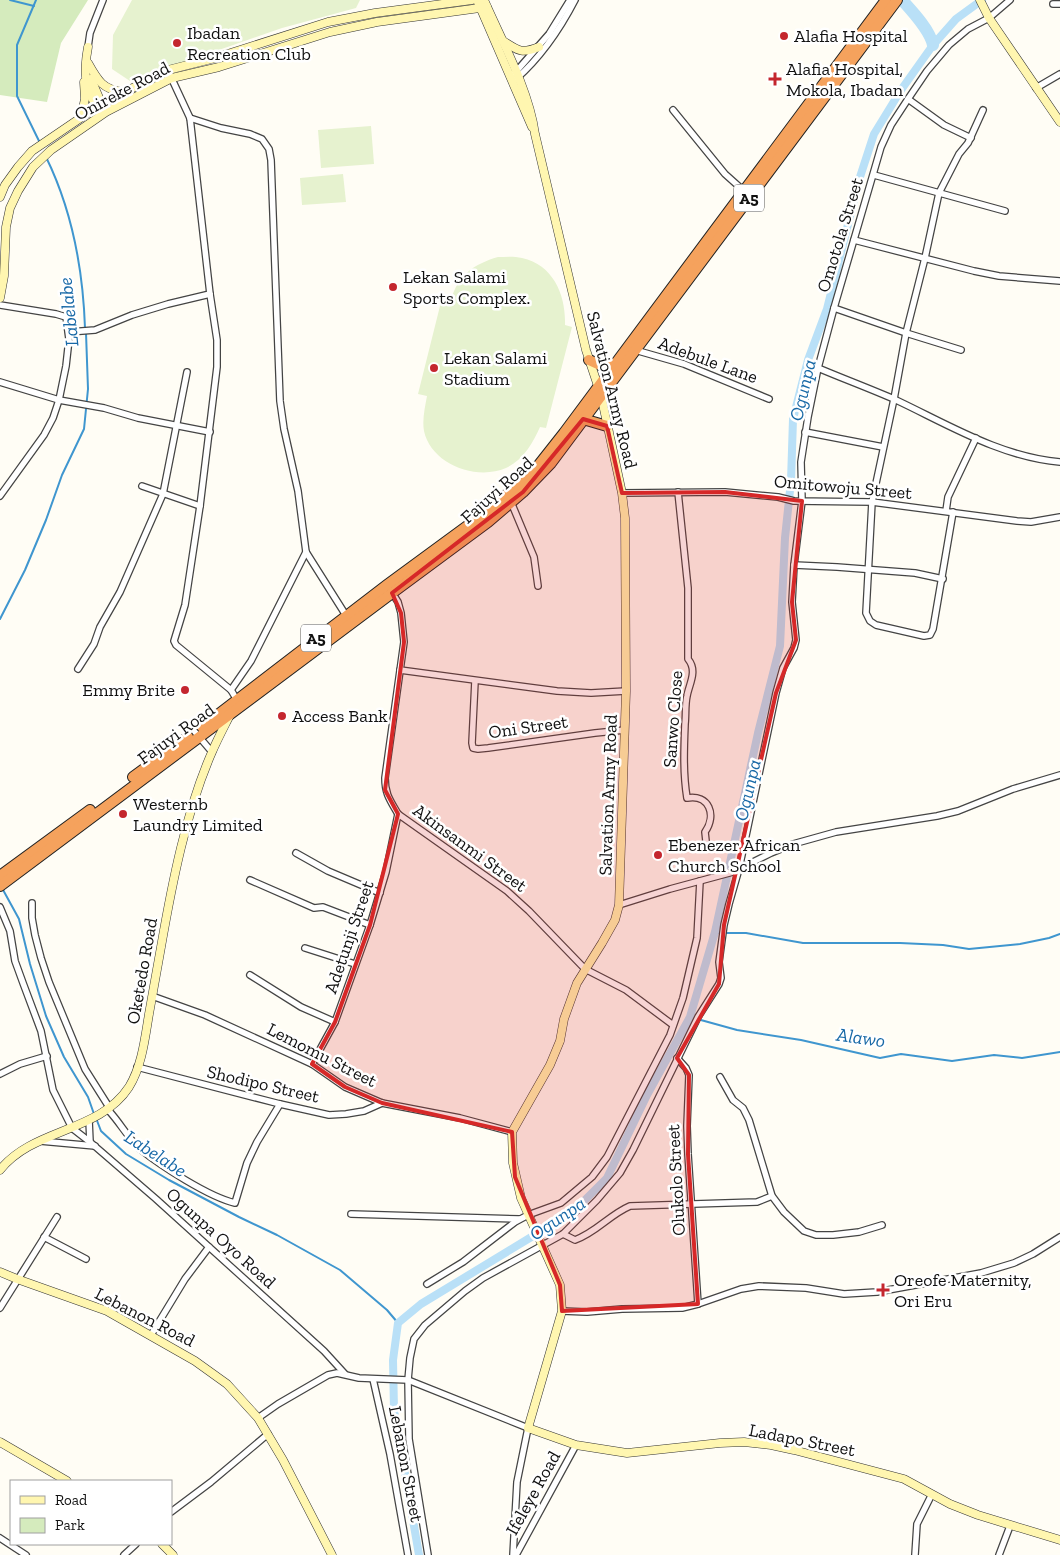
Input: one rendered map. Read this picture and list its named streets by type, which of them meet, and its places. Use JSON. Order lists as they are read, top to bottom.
{
  "streets": {
    "highway": ["A5", "Fajuyi Road"],
    "main road": [
      "Onireke Road",
      "Salvation Army Road",
      "Oketedo Road",
      "Lebanon Road",
      "Ladapo Street"
    ],
    "street": [
      "Omotola Street",
      "Adebule Lane",
      "Omitowoju Street",
      "Sanwo Close",
      "Oni Street",
      "Akinsanmi Street",
      "Adetunji Street",
      "Lemomu Street",
      "Shodipo Street",
      "Olukolo Street",
      "Ogunpa Oyo Road",
      "Lebanon Street",
      "Ifeleye Road"
    ]
  },
  "crossings": [
    ["Onireke Road", "Salvation Army Road"],
    ["Omotola Street", "Omitowoju Street"],
    ["Omotola Street", "Olukolo Street"],
    ["Omotola Street", "Lebanon Street"],
    ["Adebule Lane", "Fajuyi Road"],
    ["Salvation Army Road", "Omitowoju Street"],
    ["Salvation Army Road", "Fajuyi Road"],
    ["Salvation Army Road", "Oni Street"],
    ["Salvation Army Road", "Akinsanmi Street"],
    ["Salvation Army Road", "Lemomu Street"],
    ["Omitowoju Street", "Sanwo Close"],
    ["Fajuyi Road", "Akinsanmi Street"],
    ["Fajuyi Road", "Oketedo Road"],
    ["Akinsanmi Street", "Adetunji Street"],
    ["Adetunji Street", "Lemomu Street"],
    ["Oketedo Road", "Lemomu Street"],
    ["Oketedo Road", "Shodipo Street"],
    ["Oketedo Road", "Ogunpa Oyo Road"],
    ["Lemomu Street", "Shodipo Street"],
    ["Ogunpa Oyo Road", "Lebanon Street"],
    ["Ladapo Street", "Lebanon Street"],
    ["Ladapo Street", "Ifeleye Road"]
  ],
  "water": ["Labelabe", "Ogunpa", "Alawo"],
  "places": {
    "other": [
      "Alafia Hospital",
      "Ibadan Recreation Club",
      "Lekan Salami Sports Complex.",
      "Lekan Salami Stadium",
      "Emmy Brite",
      "Access Bank",
      "Westernb Laundry Limited",
      "Ebenezer African Church School"
    ],
    "health": ["Alafia Hospital, Mokola, Ibadan", "Oreofe Maternity, Ori Eru"]
  },
  "legend": ["Road", "Park"]
}
